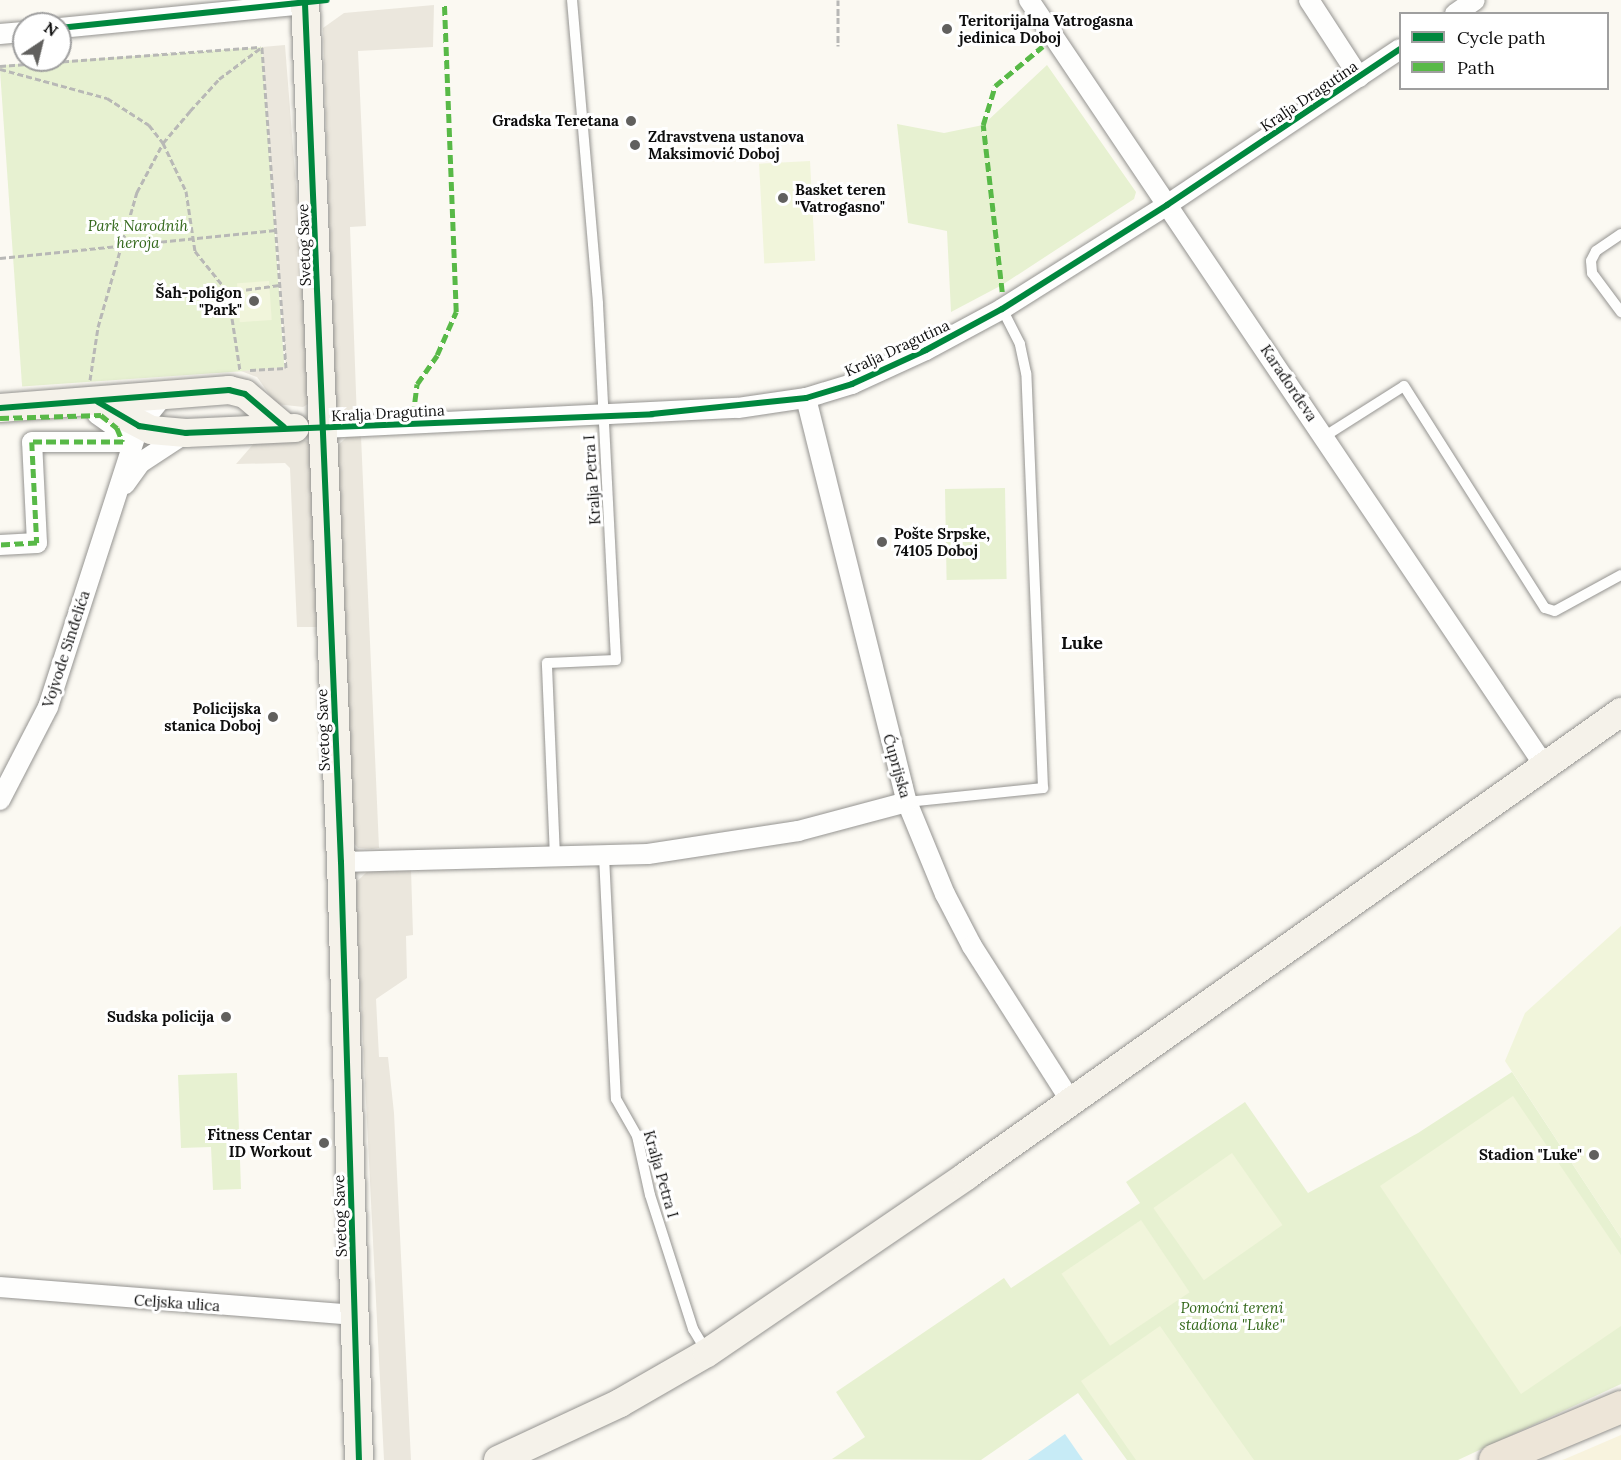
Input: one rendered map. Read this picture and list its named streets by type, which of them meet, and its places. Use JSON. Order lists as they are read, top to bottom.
{
  "streets": {
    "street": [
      "Kralja Dragutina",
      "Svetog Save",
      "Karađorđeva",
      "Vojvode Sinđelića",
      "Ćuprijska",
      "Celjska ulica"
    ],
    "lane": ["Kralja Petra I"]
  },
  "crossings": [
    ["Kralja Dragutina", "Svetog Save"],
    ["Kralja Dragutina", "Karađorđeva"],
    ["Kralja Dragutina", "Kralja Petra I"],
    ["Kralja Dragutina", "Ćuprijska"],
    ["Svetog Save", "Celjska ulica"]
  ],
  "districts": ["Luke"],
  "parks": ["Park Narodnih heroja", "Pomoćni tereni stadiona \"Luke\""],
  "places": [
    "Teritorijalna Vatrogasna jedinica Doboj",
    "Gradska Teretana",
    "Zdravstvena ustanova Maksimović Doboj",
    "Basket teren \"Vatrogasno\"",
    "Šah-poligon \"Park\"",
    "Pošte Srpske, 74105 Doboj",
    "Policijska stanica Doboj",
    "Sudska policija",
    "Fitness Centar ID Workout",
    "Stadion \"Luke\""
  ],
  "legend": ["Cycle path", "Path"],
  "north": "top right"
}
